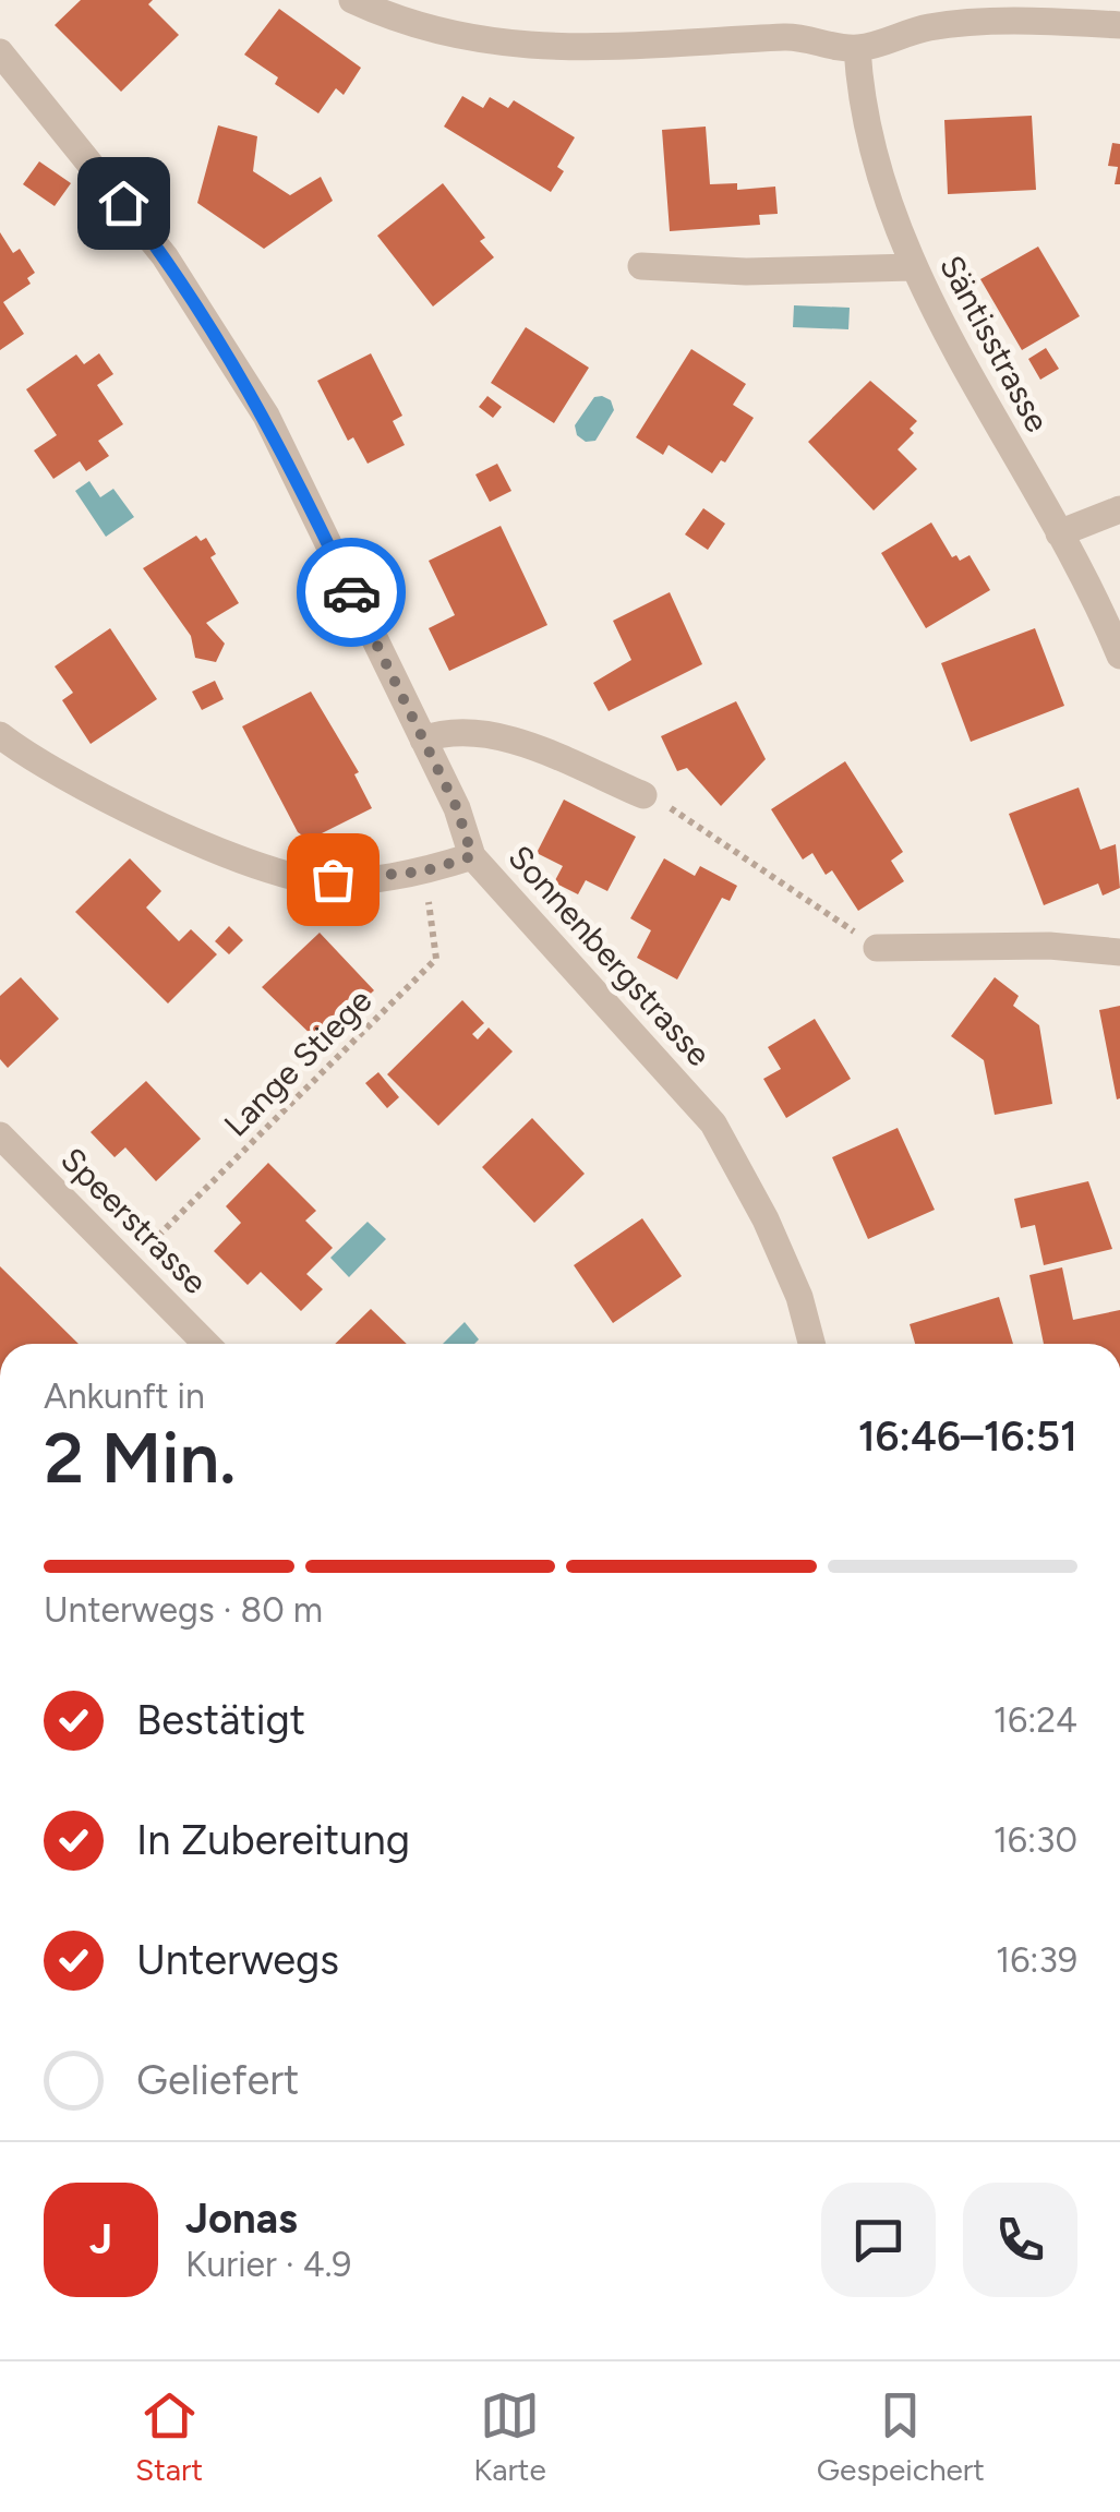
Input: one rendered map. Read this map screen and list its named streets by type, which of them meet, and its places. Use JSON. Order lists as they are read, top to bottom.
{
  "streets": {
    "street": ["Säntisstrasse", "Sonnenbergstrasse", "Speerstrasse"],
    "path": ["Lange Stiege"]
  },
  "page": {
    "heading": ["2 Min.", "Ankunft in", "16:46–16:51"],
    "panel": ["Jonas", "Kurier · 4.9"],
    "bar": "Unterwegs · 80 m",
    "list": [
      ["Bestätigt", "16:24"],
      ["In Zubereitung", "16:30"],
      ["Unterwegs", "16:39"],
      "Geliefert"
    ],
    "round": "J",
    "tabs": ["Start", "Karte", "Gespeichert"]
  }
}
